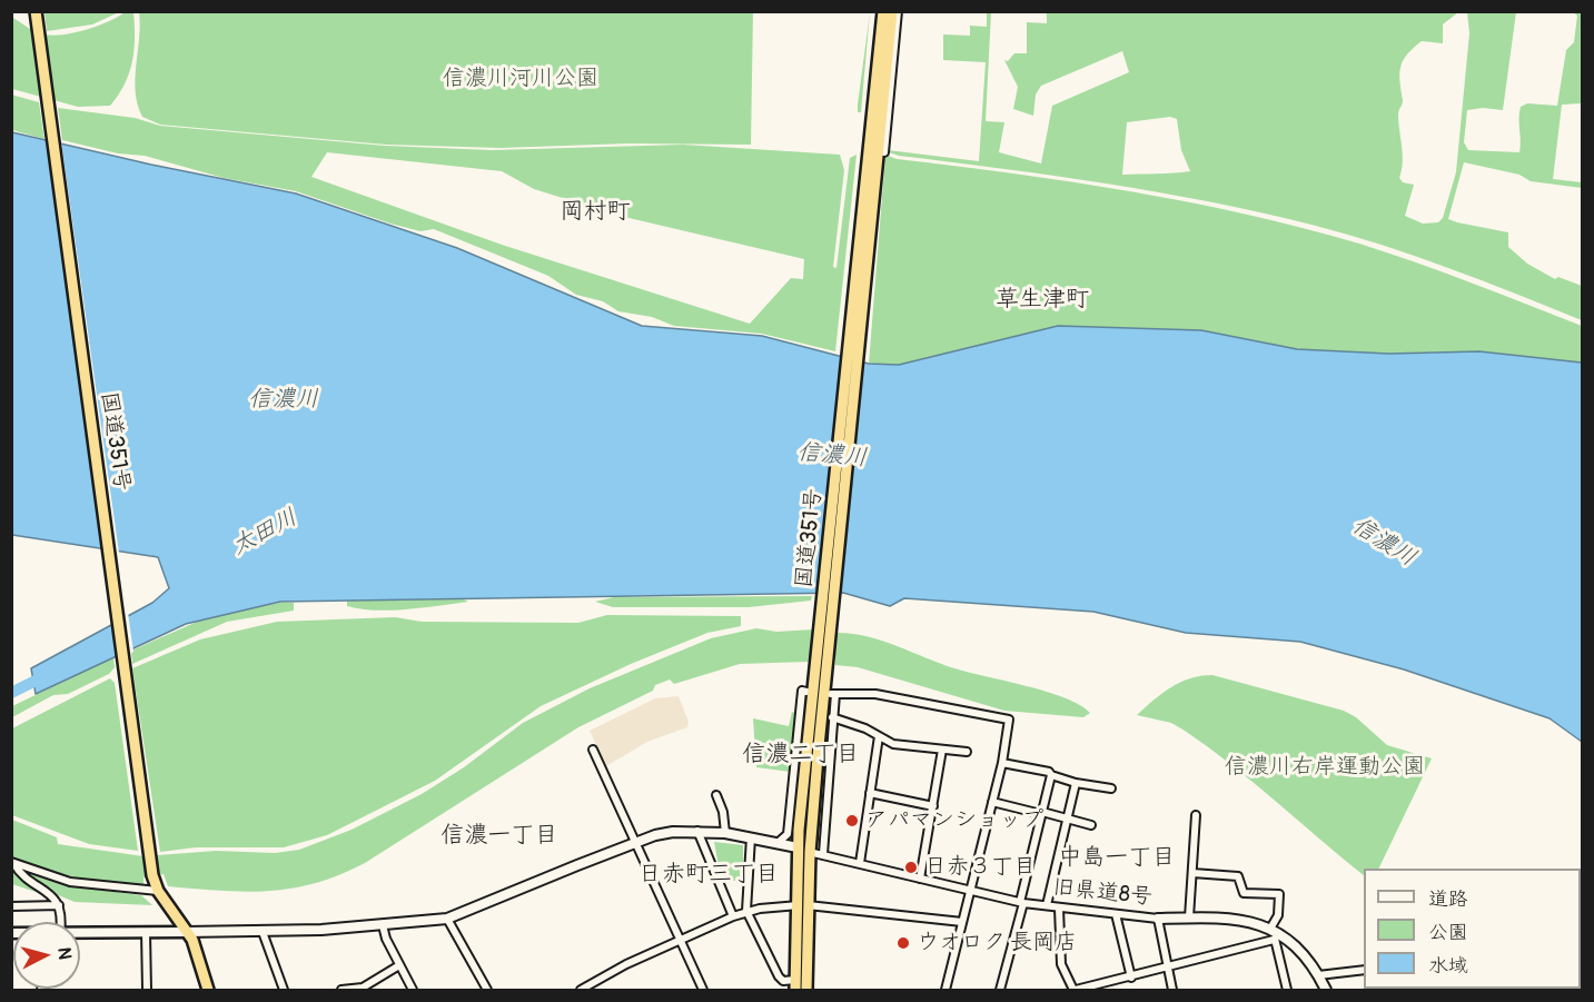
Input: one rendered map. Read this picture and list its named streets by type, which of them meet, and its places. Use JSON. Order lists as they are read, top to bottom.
{
  "streets": {
    "highway": ["国道351号"],
    "street": ["旧県道8号"]
  },
  "crossings": [
    ["国道351号", "旧県道8号"]
  ],
  "districts": [
    "岡村町",
    "草生津町",
    "信濃二丁目",
    "信濃一丁目",
    "中島一丁目",
    "日赤町三丁目"
  ],
  "water": ["信濃川", "太田川"],
  "parks": ["信濃川河川公園", "信濃川右岸運動公園"],
  "places": ["アパマンショップ", "日赤３丁目", "ウオロク 長岡店"],
  "legend": ["道路", "公園", "水域"],
  "north": "right"
}
